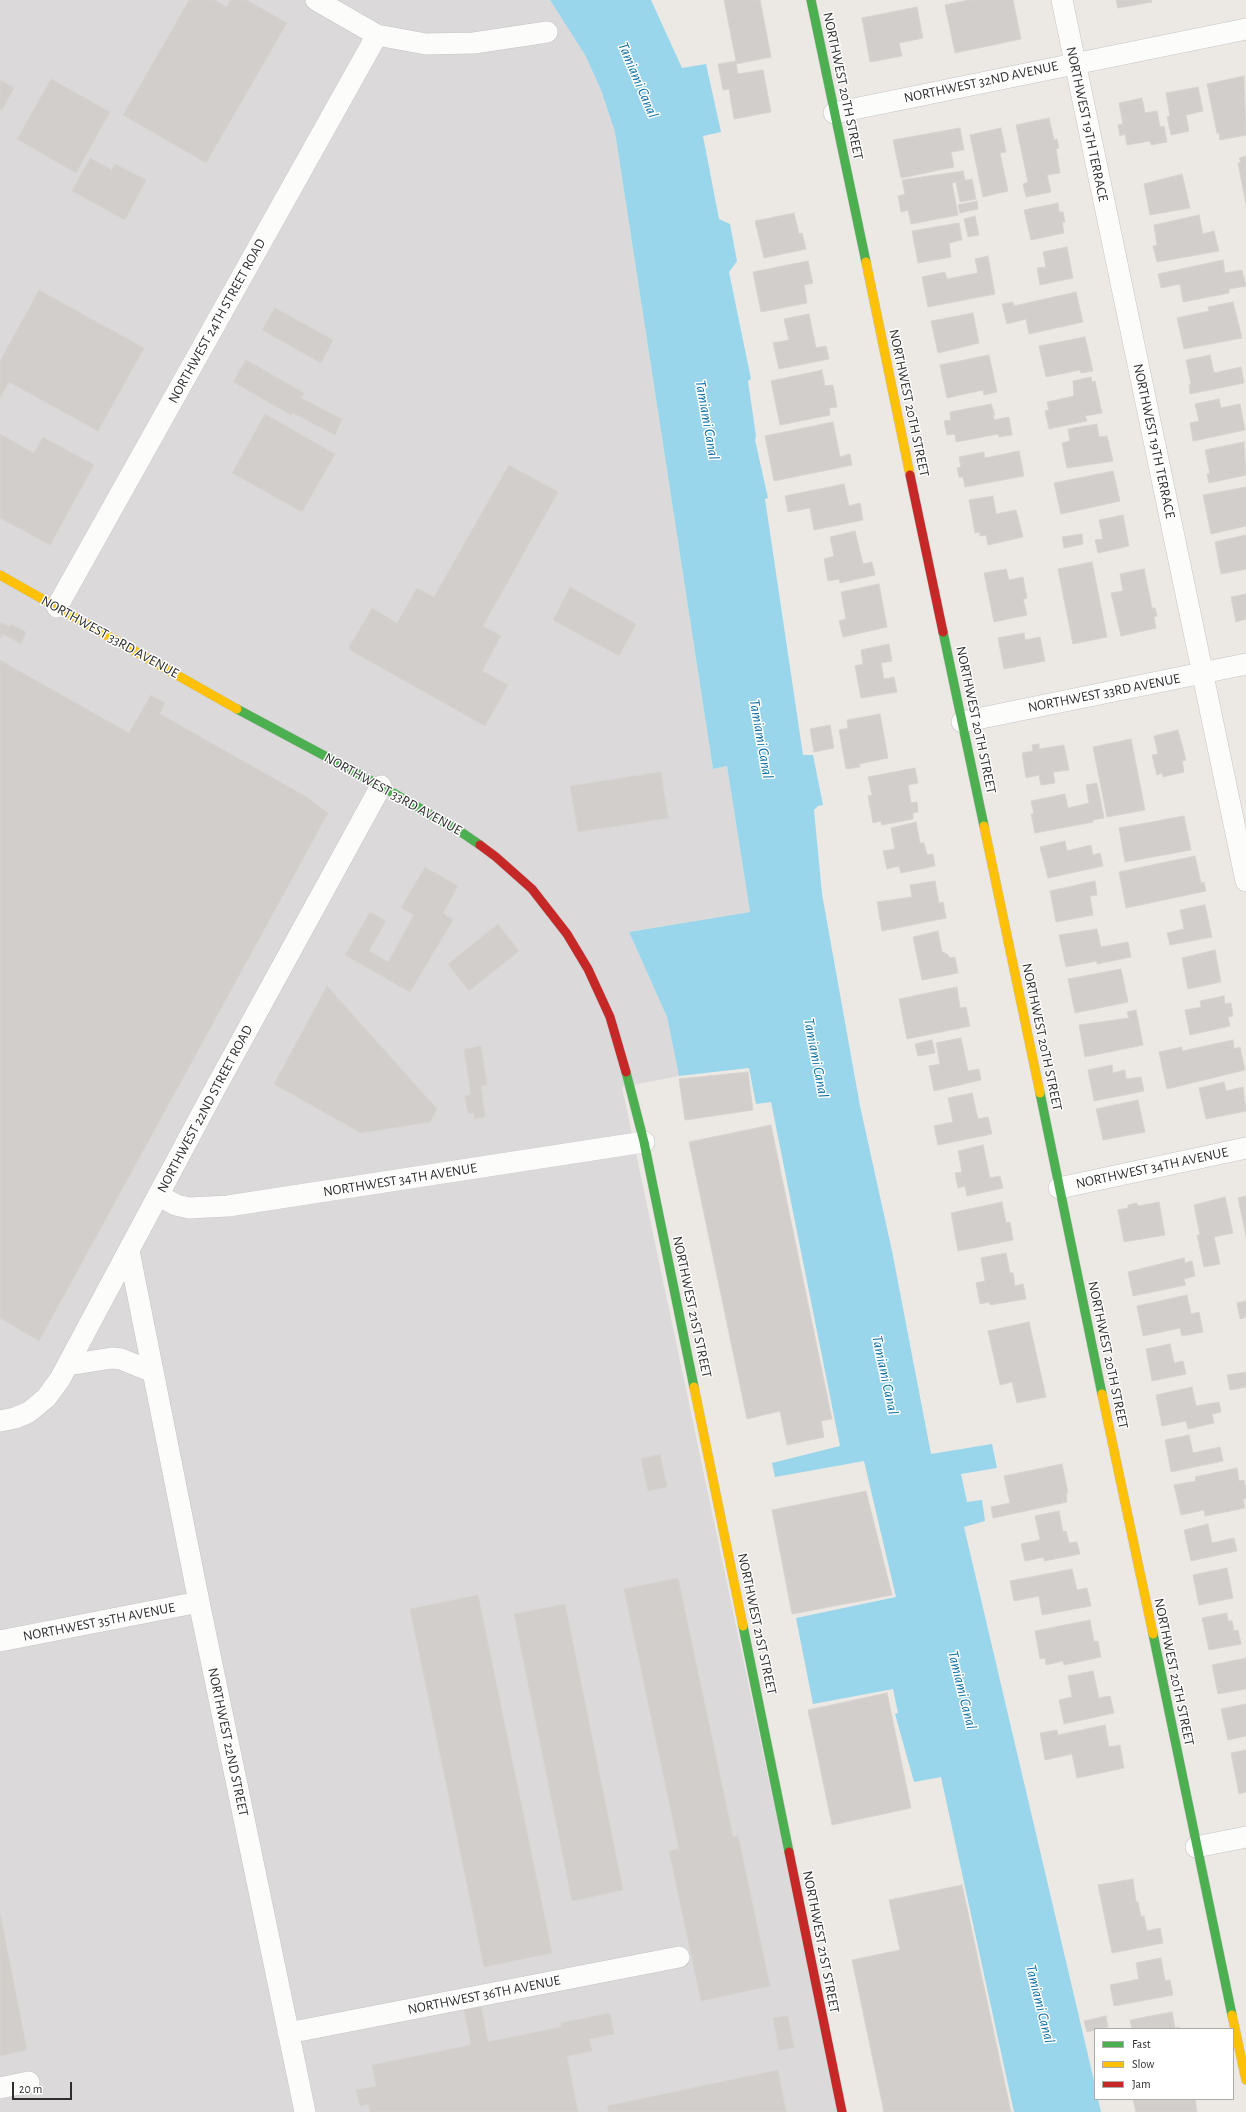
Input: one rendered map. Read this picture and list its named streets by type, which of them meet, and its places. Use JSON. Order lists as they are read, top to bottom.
{
  "streets": {
    "street": [
      "NORTHWEST 32ND AVENUE",
      "NORTHWEST 20TH STREET",
      "NORTHWEST 19TH TERRACE",
      "NORTHWEST 24TH STREET ROAD",
      "NORTHWEST 33RD AVENUE",
      "NORTHWEST 22ND STREET ROAD",
      "NORTHWEST 34TH AVENUE",
      "NORTHWEST 21ST STREET",
      "NORTHWEST 35TH AVENUE",
      "NORTHWEST 22ND STREET",
      "NORTHWEST 36TH AVENUE"
    ]
  },
  "crossings": [
    ["NORTHWEST 32ND AVENUE", "NORTHWEST 20TH STREET"],
    ["NORTHWEST 32ND AVENUE", "NORTHWEST 19TH TERRACE"],
    ["NORTHWEST 20TH STREET", "NORTHWEST 33RD AVENUE"],
    ["NORTHWEST 20TH STREET", "NORTHWEST 34TH AVENUE"],
    ["NORTHWEST 19TH TERRACE", "NORTHWEST 33RD AVENUE"],
    ["NORTHWEST 24TH STREET ROAD", "NORTHWEST 33RD AVENUE"],
    ["NORTHWEST 33RD AVENUE", "NORTHWEST 22ND STREET ROAD"],
    ["NORTHWEST 33RD AVENUE", "NORTHWEST 34TH AVENUE"],
    ["NORTHWEST 33RD AVENUE", "NORTHWEST 21ST STREET"],
    ["NORTHWEST 22ND STREET ROAD", "NORTHWEST 34TH AVENUE"],
    ["NORTHWEST 22ND STREET ROAD", "NORTHWEST 22ND STREET"],
    ["NORTHWEST 34TH AVENUE", "NORTHWEST 21ST STREET"],
    ["NORTHWEST 35TH AVENUE", "NORTHWEST 22ND STREET"],
    ["NORTHWEST 22ND STREET", "NORTHWEST 36TH AVENUE"]
  ],
  "water": ["Tamiami Canal"],
  "legend": ["Fast", "Slow", "Jam"],
  "scale_bar": "20 m"
}
